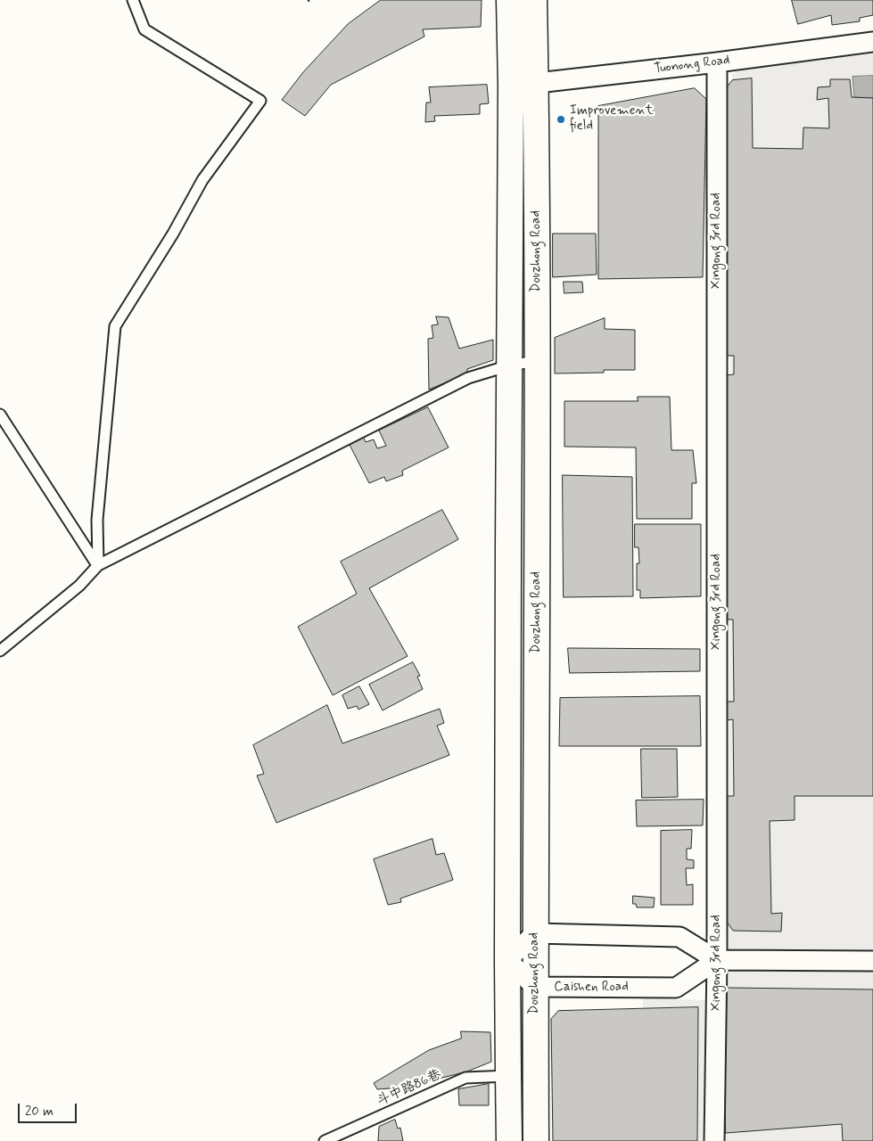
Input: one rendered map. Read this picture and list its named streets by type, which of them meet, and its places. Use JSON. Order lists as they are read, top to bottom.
{
  "streets": {
    "main road": ["Douzhong Road"],
    "street": ["Tuonong Road", "Xingong 3rd Road", "Caishen Road"],
    "lane": ["斗中路86巷"]
  },
  "crossings": [
    ["Tuonong Road", "Xingong 3rd Road"],
    ["Tuonong Road", "Douzhong Road"],
    ["Xingong 3rd Road", "Caishen Road"],
    ["Douzhong Road", "Caishen Road"],
    ["Douzhong Road", "斗中路86巷"]
  ],
  "places": ["Improvement field"],
  "scale_bar": "20 m"
}
